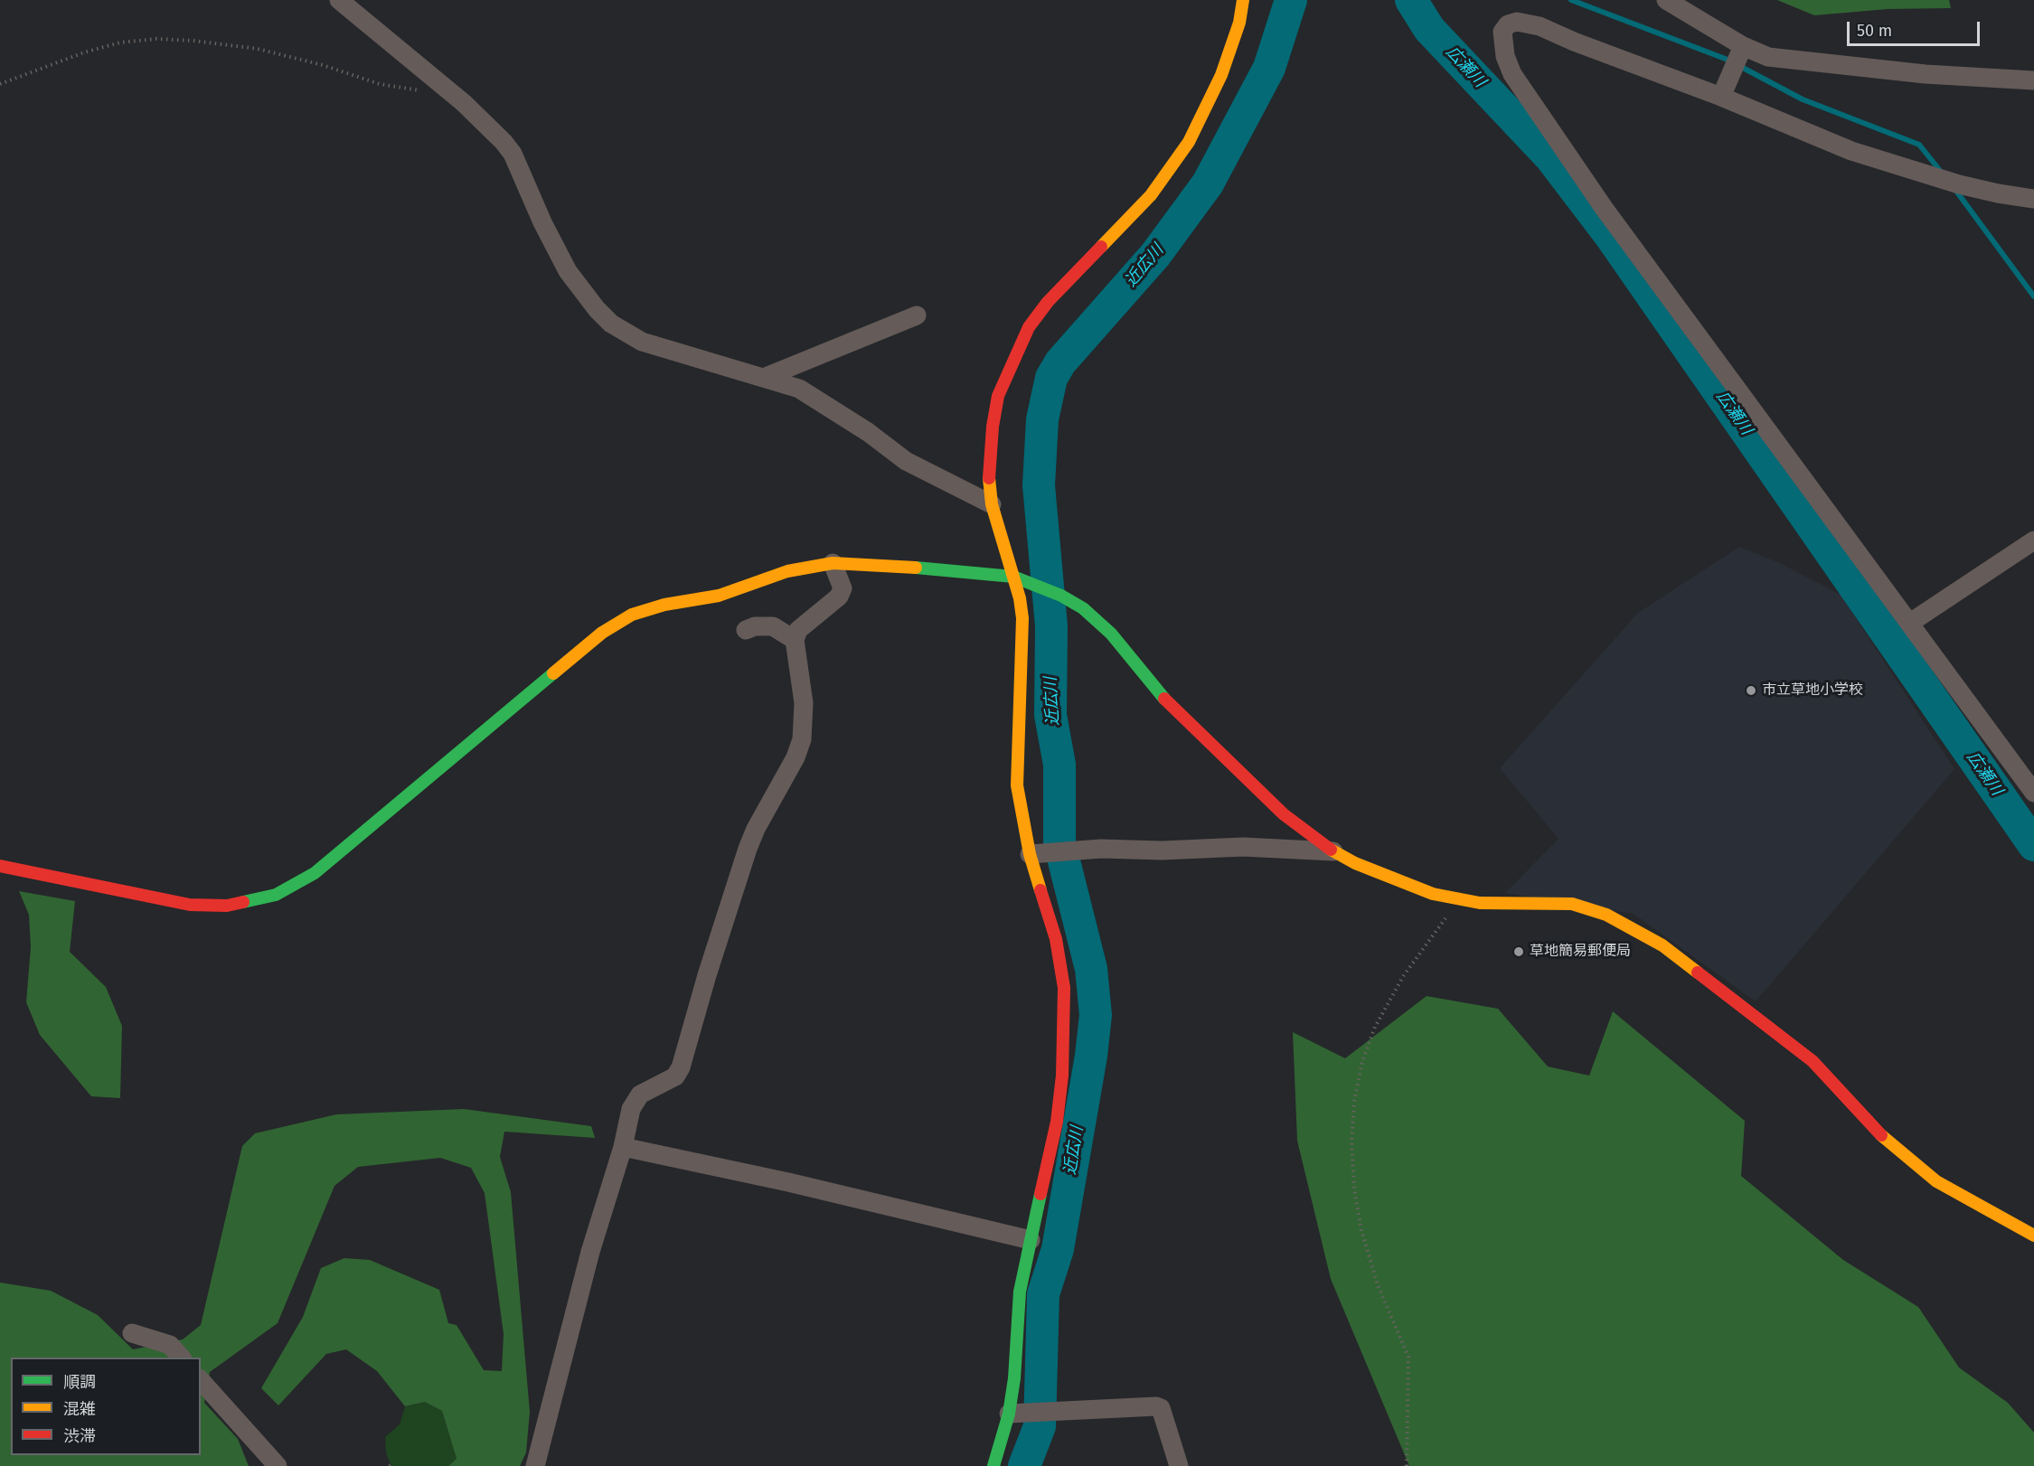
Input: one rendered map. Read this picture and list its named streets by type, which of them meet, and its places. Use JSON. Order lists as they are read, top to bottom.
{
  "water": ["広瀬川", "近広川"],
  "places": ["市立草地小学校", "草地簡易郵便局"],
  "legend": ["順調", "混雑", "渋滞"],
  "scale_bar": "50 m"
}
